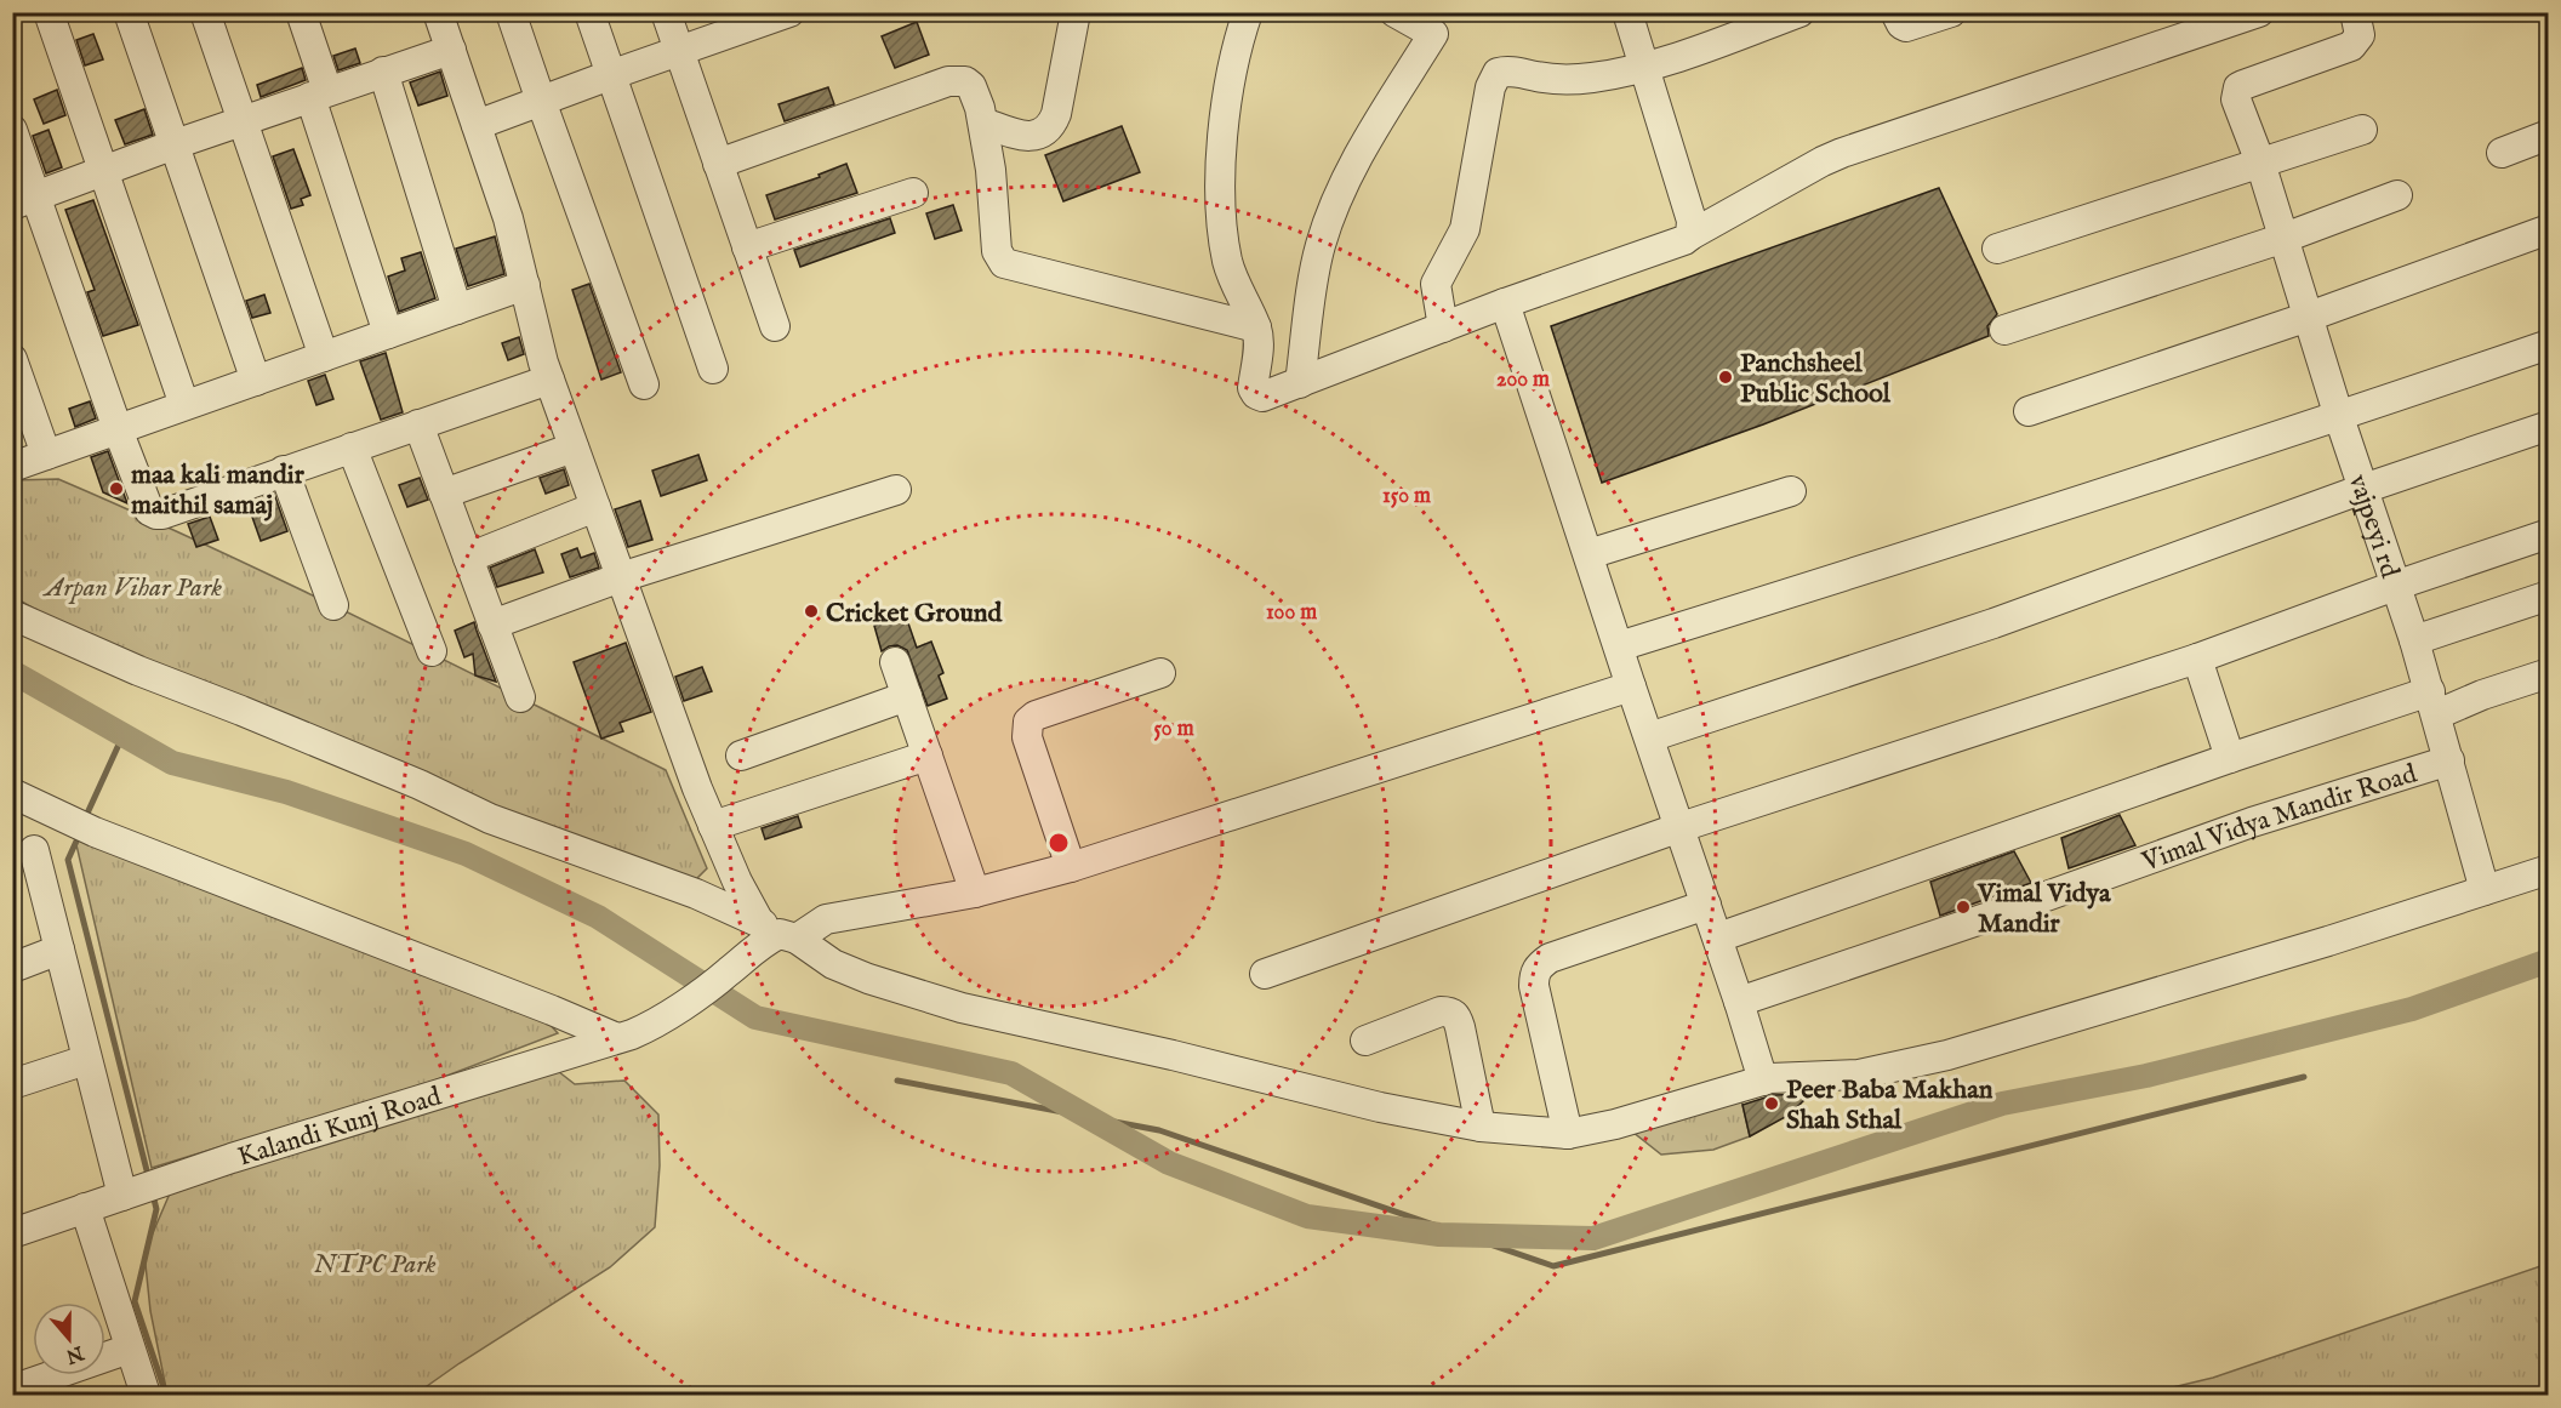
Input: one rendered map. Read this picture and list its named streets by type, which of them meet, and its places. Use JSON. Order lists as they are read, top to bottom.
{
  "streets": {
    "street": ["vajpeyi rd", "Vimal Vidya Mandir Road", "Kalandi Kunj Road"]
  },
  "crossings": [
    ["vajpeyi rd", "Vimal Vidya Mandir Road"]
  ],
  "parks": ["Arpan Vihar Park", "NTPC Park"],
  "places": [
    "Panchsheel Public School",
    "maa kali mandir maithil samaj",
    "Cricket Ground",
    "Vimal Vidya Mandir",
    "Peer Baba Makhan Shah Sthal"
  ],
  "north": "bottom",
  "rings": [
    "200 m",
    "150 m",
    "100 m",
    "50 m"
  ]
}
